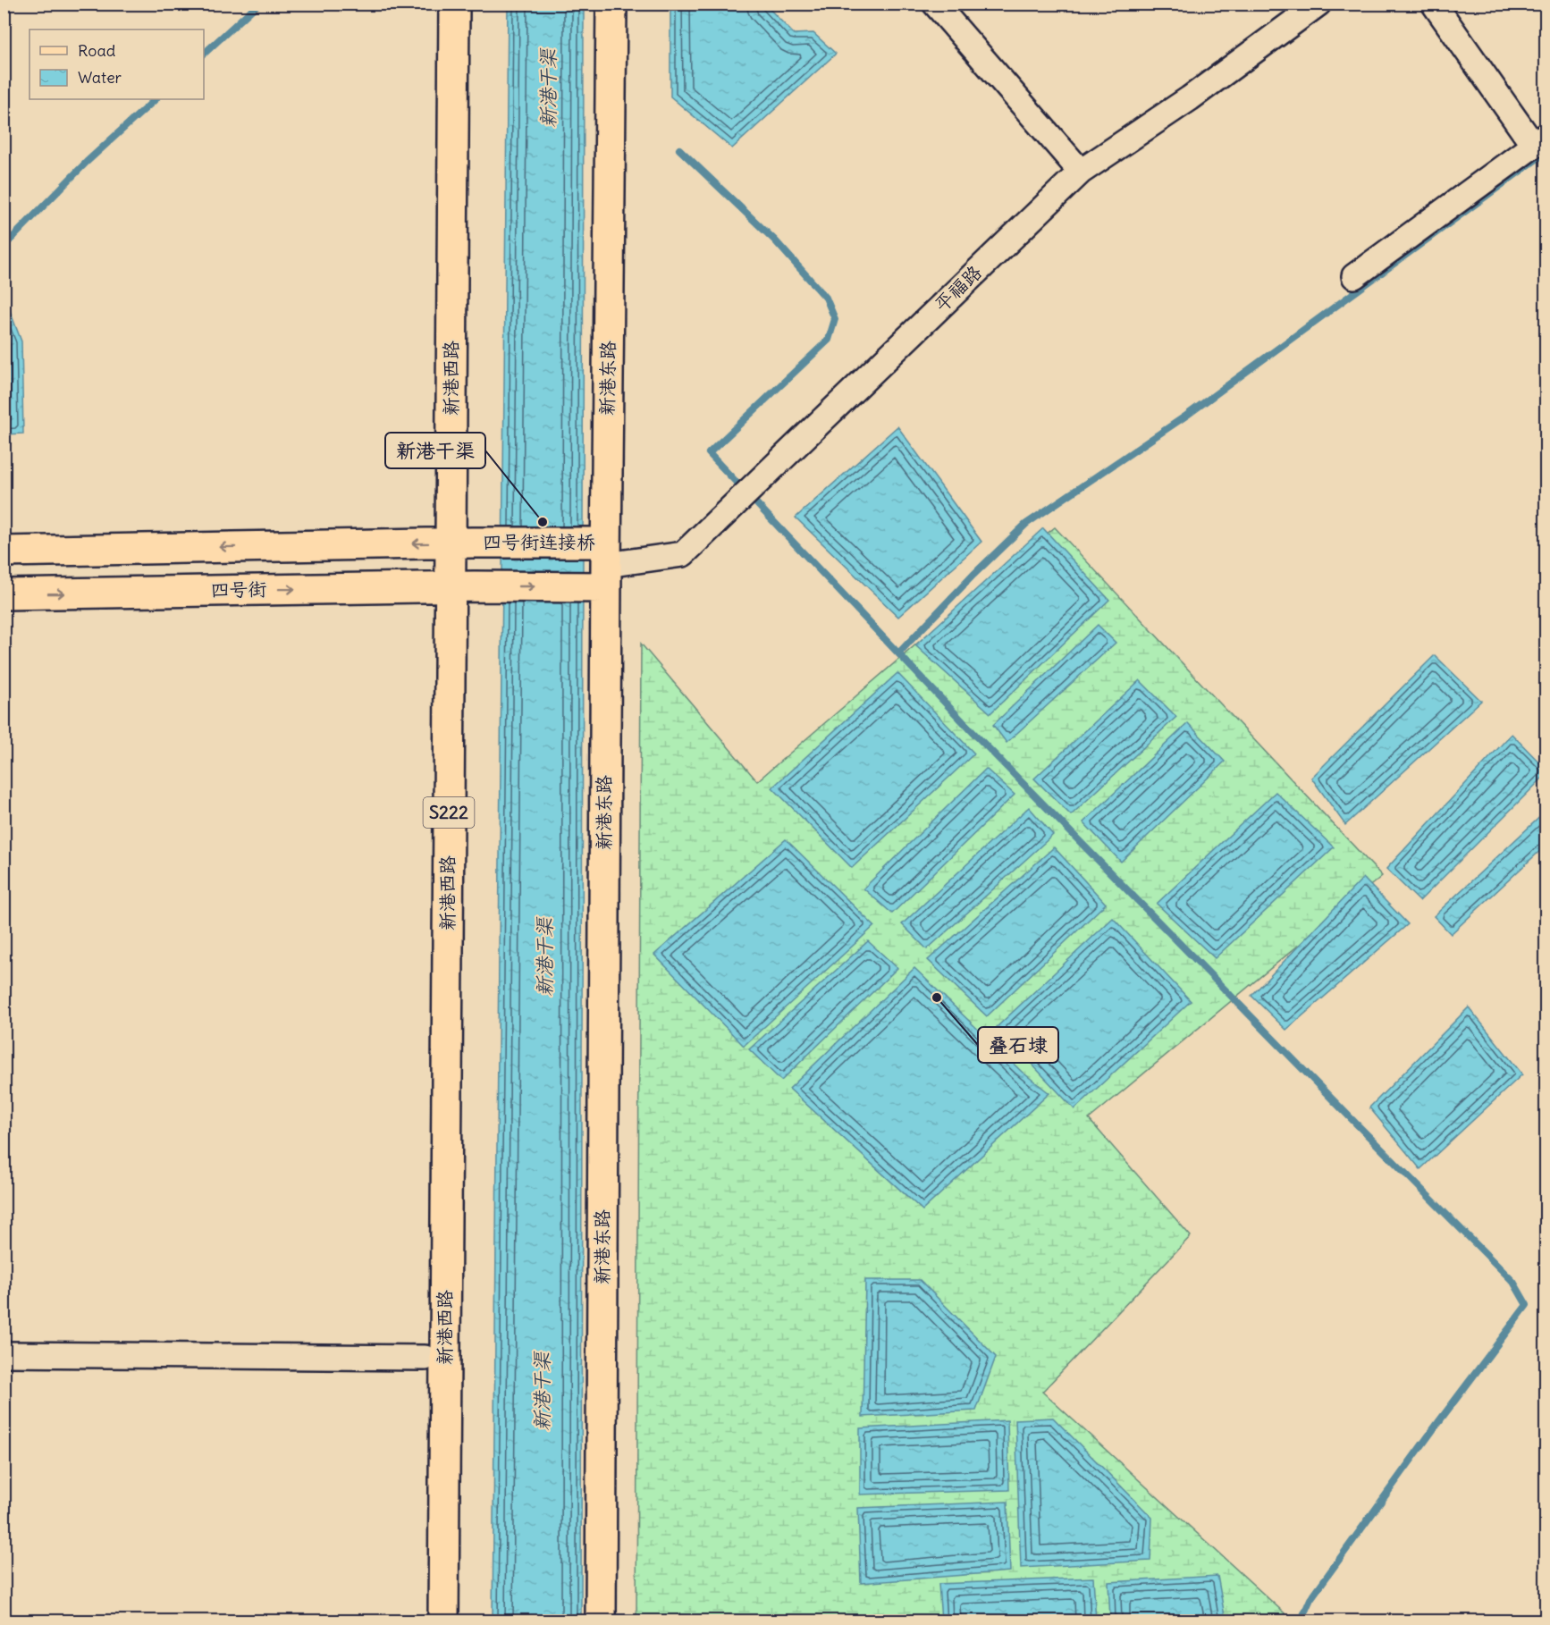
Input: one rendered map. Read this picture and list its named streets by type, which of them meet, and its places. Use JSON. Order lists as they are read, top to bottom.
{
  "streets": {
    "main road": [
      "新港西路",
      "新港东路",
      "四号街连接桥",
      "四号街",
      "S222"
    ],
    "street": ["平福路"]
  },
  "crossings": [
    ["平福路", "新港东路"],
    ["平福路", "四号街连接桥"],
    ["平福路", "四号街"],
    ["新港东路", "四号街连接桥"],
    ["新港东路", "四号街"],
    ["四号街连接桥", "四号街"]
  ],
  "one_way": ["四号街连接桥", "四号街"],
  "water": ["新港干渠"],
  "places": ["新港干渠", "叠石埭"],
  "legend": ["Road", "Water"]
}
